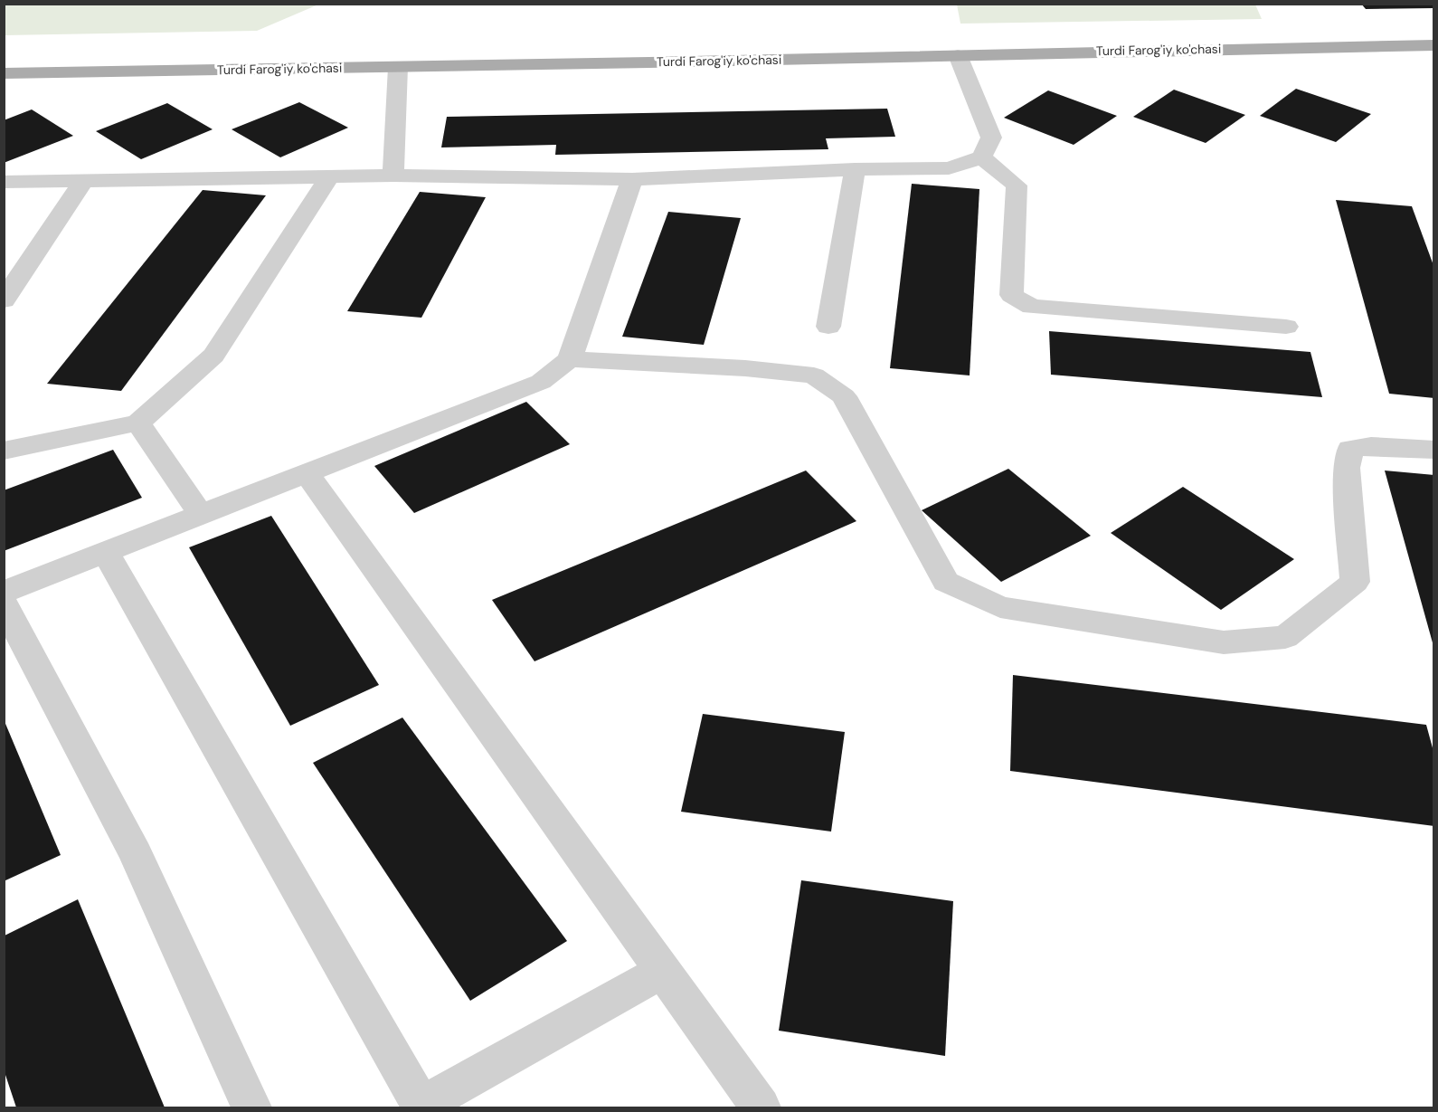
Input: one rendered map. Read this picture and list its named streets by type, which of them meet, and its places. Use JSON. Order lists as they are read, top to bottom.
{
  "streets": {
    "main road": ["Turdi Farog'iy ko'chasi"]
  }
}
